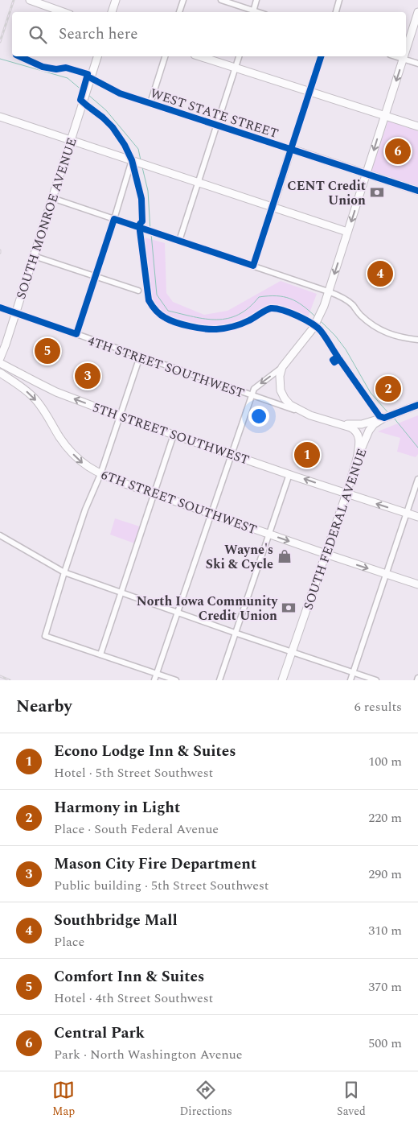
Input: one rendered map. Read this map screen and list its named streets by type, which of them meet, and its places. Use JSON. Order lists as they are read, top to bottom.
{
  "streets": {
    "main road": [
      "WEST STATE STREET",
      "SOUTH MONROE AVENUE",
      "5TH STREET SOUTHWEST",
      "6TH STREET SOUTHWEST",
      "SOUTH FEDERAL AVENUE"
    ],
    "street": ["4TH STREET SOUTHWEST"]
  },
  "crossings": [
    ["WEST STATE STREET", "SOUTH MONROE AVENUE"],
    ["SOUTH MONROE AVENUE", "4TH STREET SOUTHWEST"],
    ["5TH STREET SOUTHWEST", "SOUTH FEDERAL AVENUE"],
    ["6TH STREET SOUTHWEST", "SOUTH FEDERAL AVENUE"]
  ],
  "one_way": ["5TH STREET SOUTHWEST", "6TH STREET SOUTHWEST"],
  "places": {
    "bank": ["CENT Credit Union", "North Iowa Community Credit Union"],
    "shop": ["Wayne's Ski & Cycle"]
  },
  "page": {
    "search": "Search here",
    "pins": [
      "6",
      "4",
      "5",
      "3",
      "2",
      "1"
    ],
    "heading": ["Nearby", "6 results"],
    "list": [
      {
        "mark": "1",
        "name": "Econo Lodge Inn & Suites",
        "note": "Hotel · 5th Street Southwest",
        "value": "100 m"
      },
      {
        "mark": "2",
        "name": "Harmony in Light",
        "note": "Place · South Federal Avenue",
        "value": "220 m"
      },
      {
        "mark": "3",
        "name": "Mason City Fire Department",
        "note": "Public building · 5th Street Southwest",
        "value": "290 m"
      },
      {
        "mark": "4",
        "name": "Southbridge Mall",
        "note": "Place",
        "value": "310 m"
      },
      {
        "mark": "5",
        "name": "Comfort Inn & Suites",
        "note": "Hotel · 4th Street Southwest",
        "value": "370 m"
      },
      {
        "mark": "6",
        "name": "Central Park",
        "note": "Park · North Washington Avenue",
        "value": "500 m"
      }
    ],
    "nav": ["Map", "Directions", "Saved"]
  }
}
